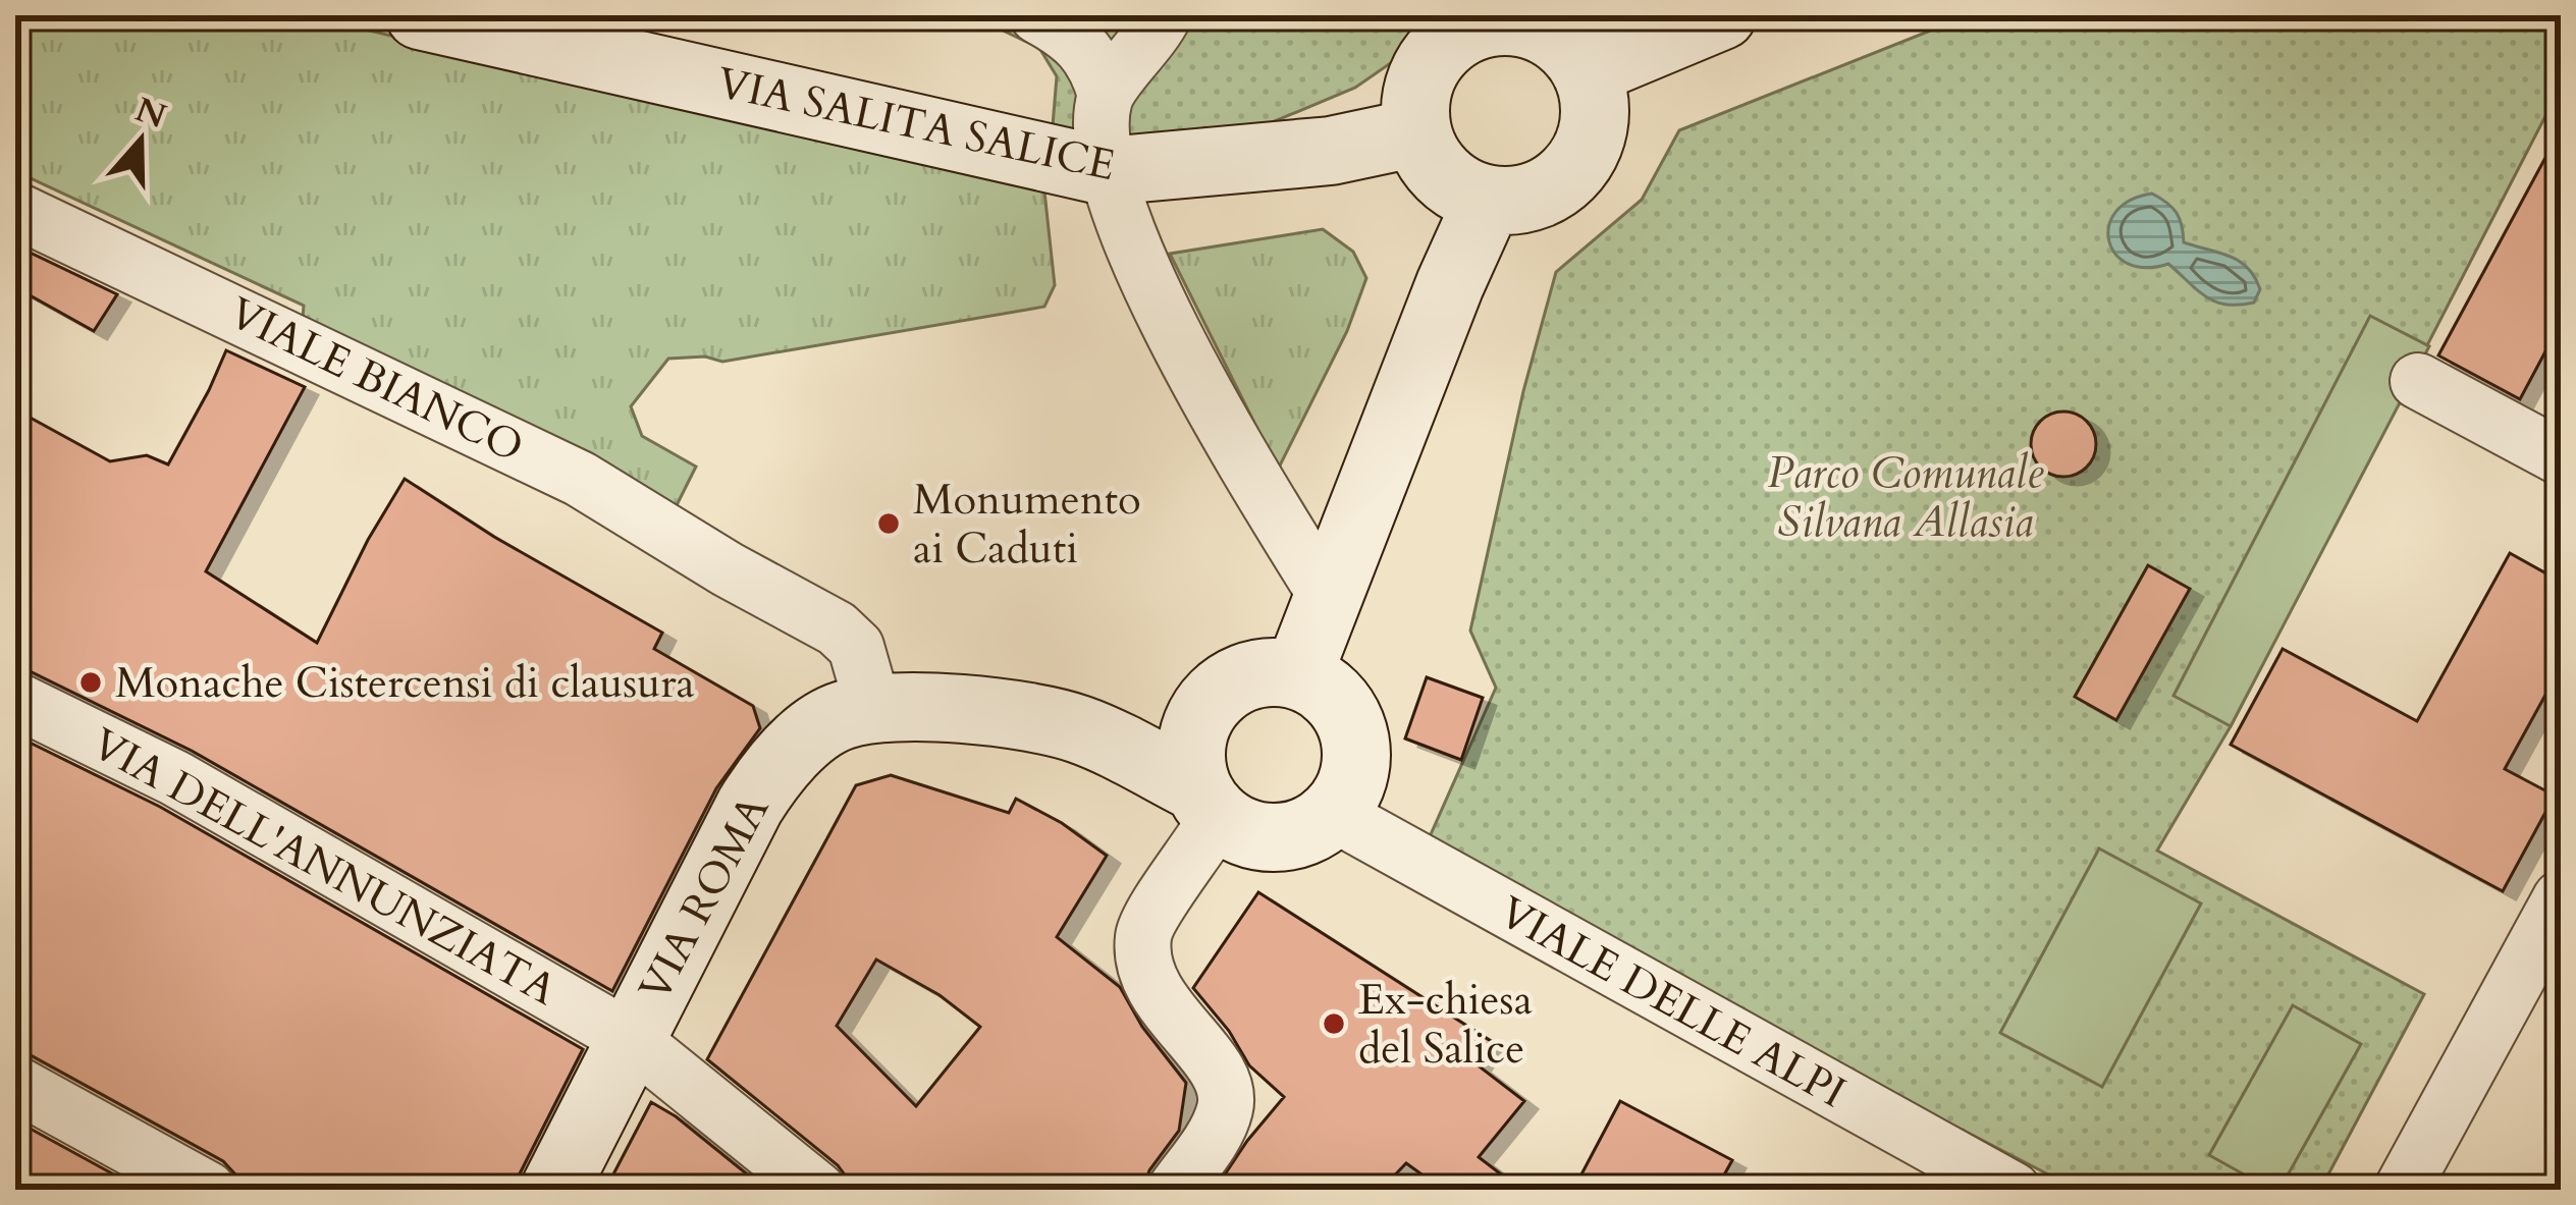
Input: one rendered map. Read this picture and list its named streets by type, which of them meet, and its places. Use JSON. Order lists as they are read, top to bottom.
{
  "streets": {
    "main road": ["VIA SALITA SALICE", "VIA ROMA"],
    "street": ["VIALE BIANCO", "VIA DELL'ANNUNZIATA", "VIALE DELLE ALPI"]
  },
  "crossings": [
    ["VIALE BIANCO", "VIA ROMA"],
    ["VIA DELL'ANNUNZIATA", "VIA ROMA"],
    ["VIA ROMA", "VIALE DELLE ALPI"]
  ],
  "parks": ["Parco Comunale Silvana Allasia"],
  "places": ["Monumento ai Caduti", "Monache Cistercensi di clausura", "Ex-chiesa del Salice"],
  "north": "top"
}
